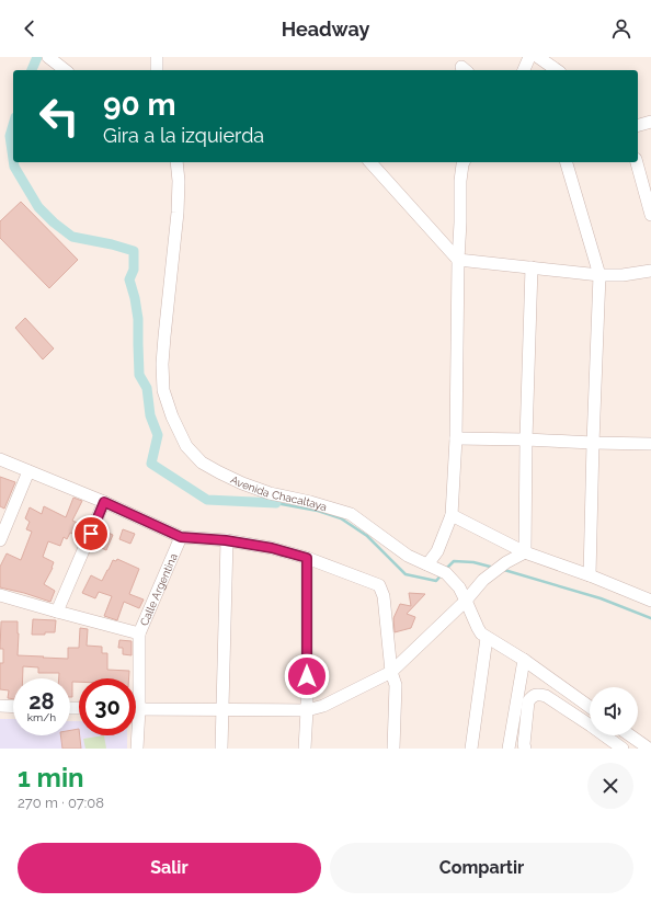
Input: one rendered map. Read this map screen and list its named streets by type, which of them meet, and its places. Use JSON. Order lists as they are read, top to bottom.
{
  "streets": {
    "street": ["Avenida Chacaltaya", "Calle Argentina"]
  },
  "page": {
    "header": "Headway",
    "turn": ["90 m", "Gira a la izquierda"],
    "speed": "28 km/h",
    "limit": "30",
    "heading": ["1 min", "270 m · 07:08"],
    "buttons": ["Salir", "Compartir"]
  }
}
